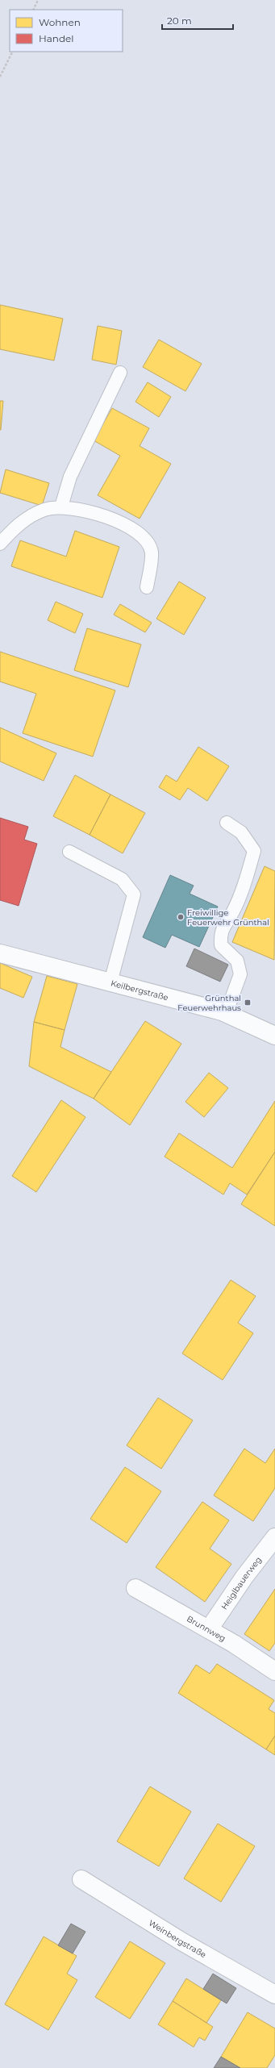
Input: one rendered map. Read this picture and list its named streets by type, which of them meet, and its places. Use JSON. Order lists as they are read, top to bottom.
{
  "streets": {
    "street": [
      "Keilbergstraße",
      "Heiglbauerweg",
      "Brunnweg",
      "Weinbergstraße"
    ]
  },
  "crossings": [
    ["Heiglbauerweg", "Brunnweg"]
  ],
  "places": {
    "other": ["Freiwillige Feuerwehr Grünthal"],
    "transit": ["Grünthal Feuerwehrhaus"]
  },
  "legend": ["Wohnen", "Handel"],
  "scale_bar": "20 m"
}
